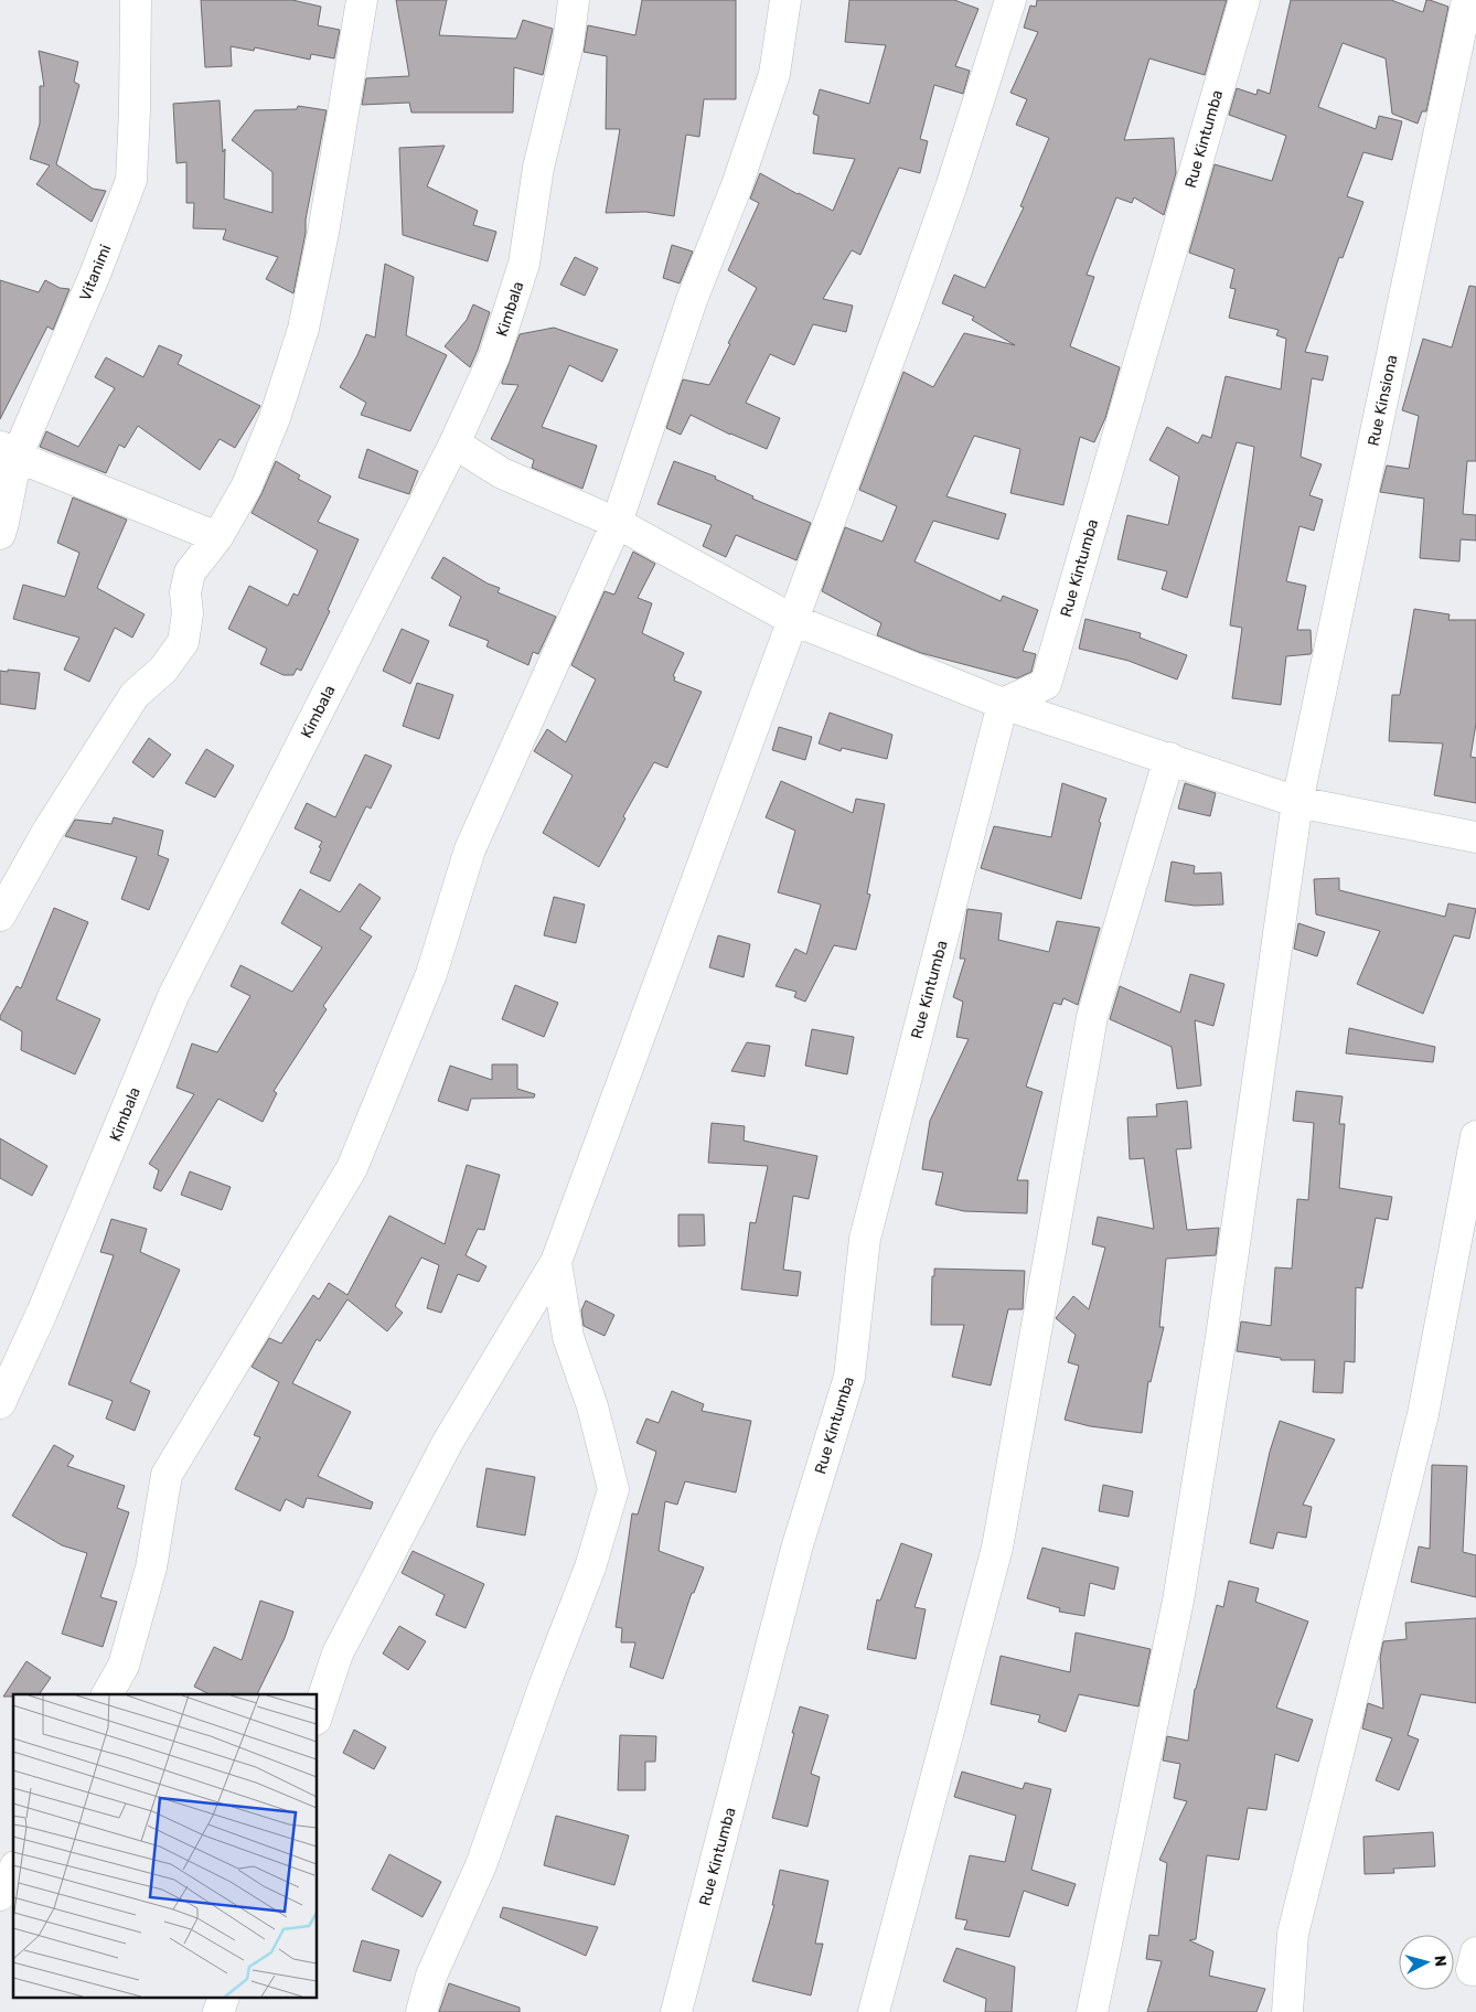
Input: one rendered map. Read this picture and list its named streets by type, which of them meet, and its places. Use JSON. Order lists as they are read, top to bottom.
{
  "streets": {
    "street": [
      "Rue Kintumba",
      "Vitanimi",
      "Kimbala",
      "Rue Kinsiona"
    ]
  },
  "north": "right"
}
